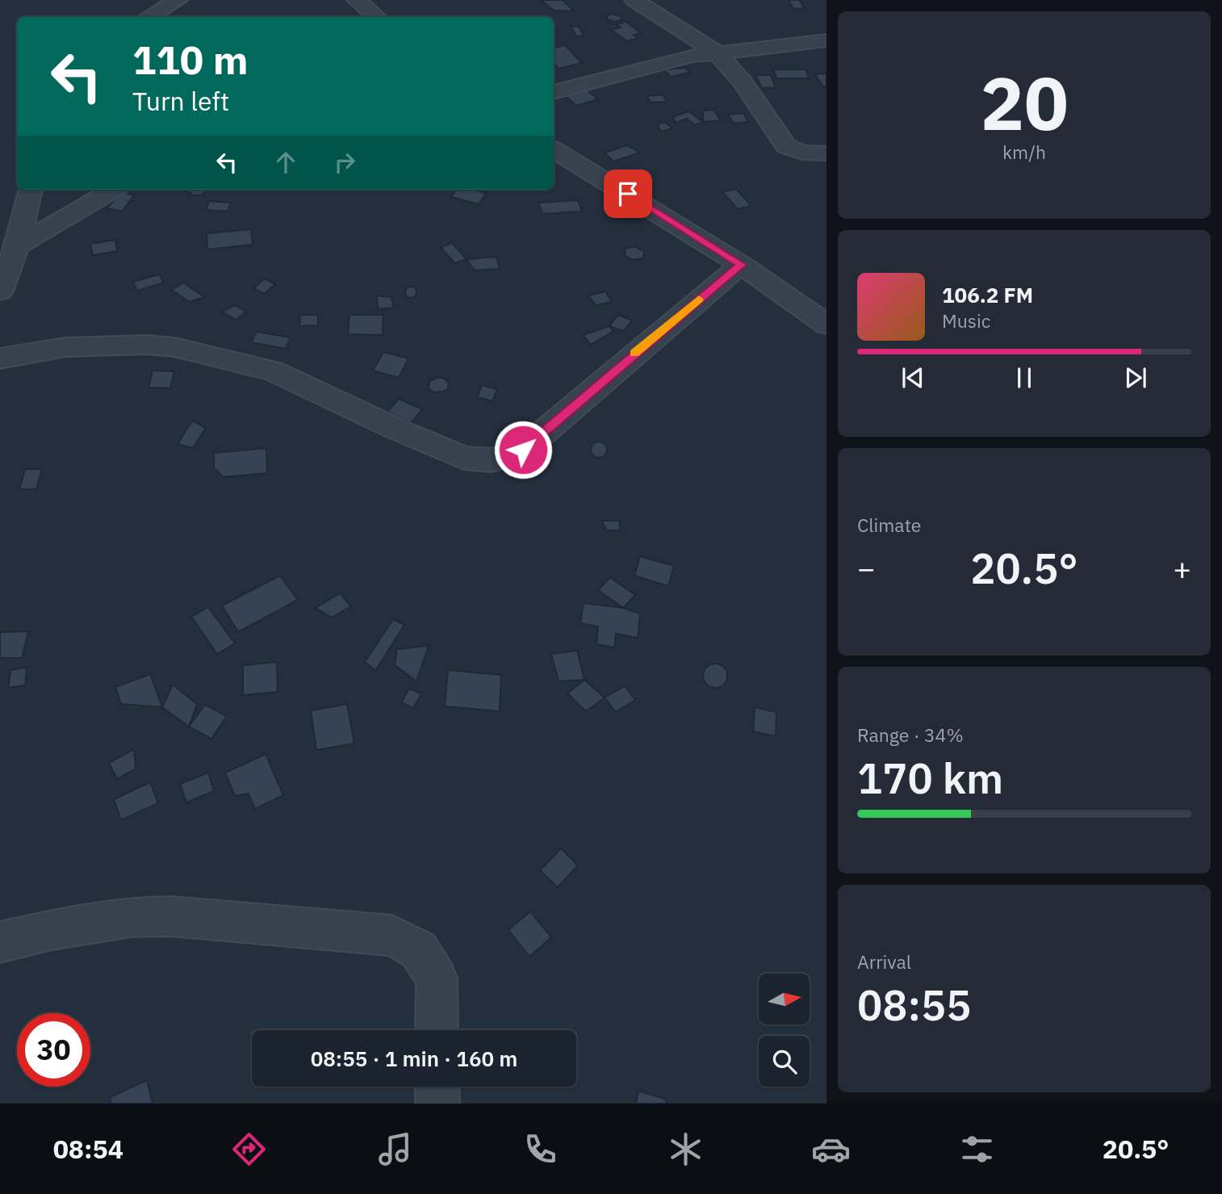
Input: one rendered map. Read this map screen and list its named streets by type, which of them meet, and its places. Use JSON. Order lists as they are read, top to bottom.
{
  "north": "right",
  "page": {
    "tile": [
      ["20", "km/h"],
      "Climate",
      ["Range · 34%", "170 km"],
      ["Arrival", "08:55"]
    ],
    "turn": ["110 m", "Turn left"],
    "song": ["106.2 FM", "Music"],
    "heat": ["−", "20.5°", "+"],
    "limit": "30",
    "trip": "08:55 · 1 min · 160 m",
    "tabs": ["08:54", "20.5°"]
  }
}
